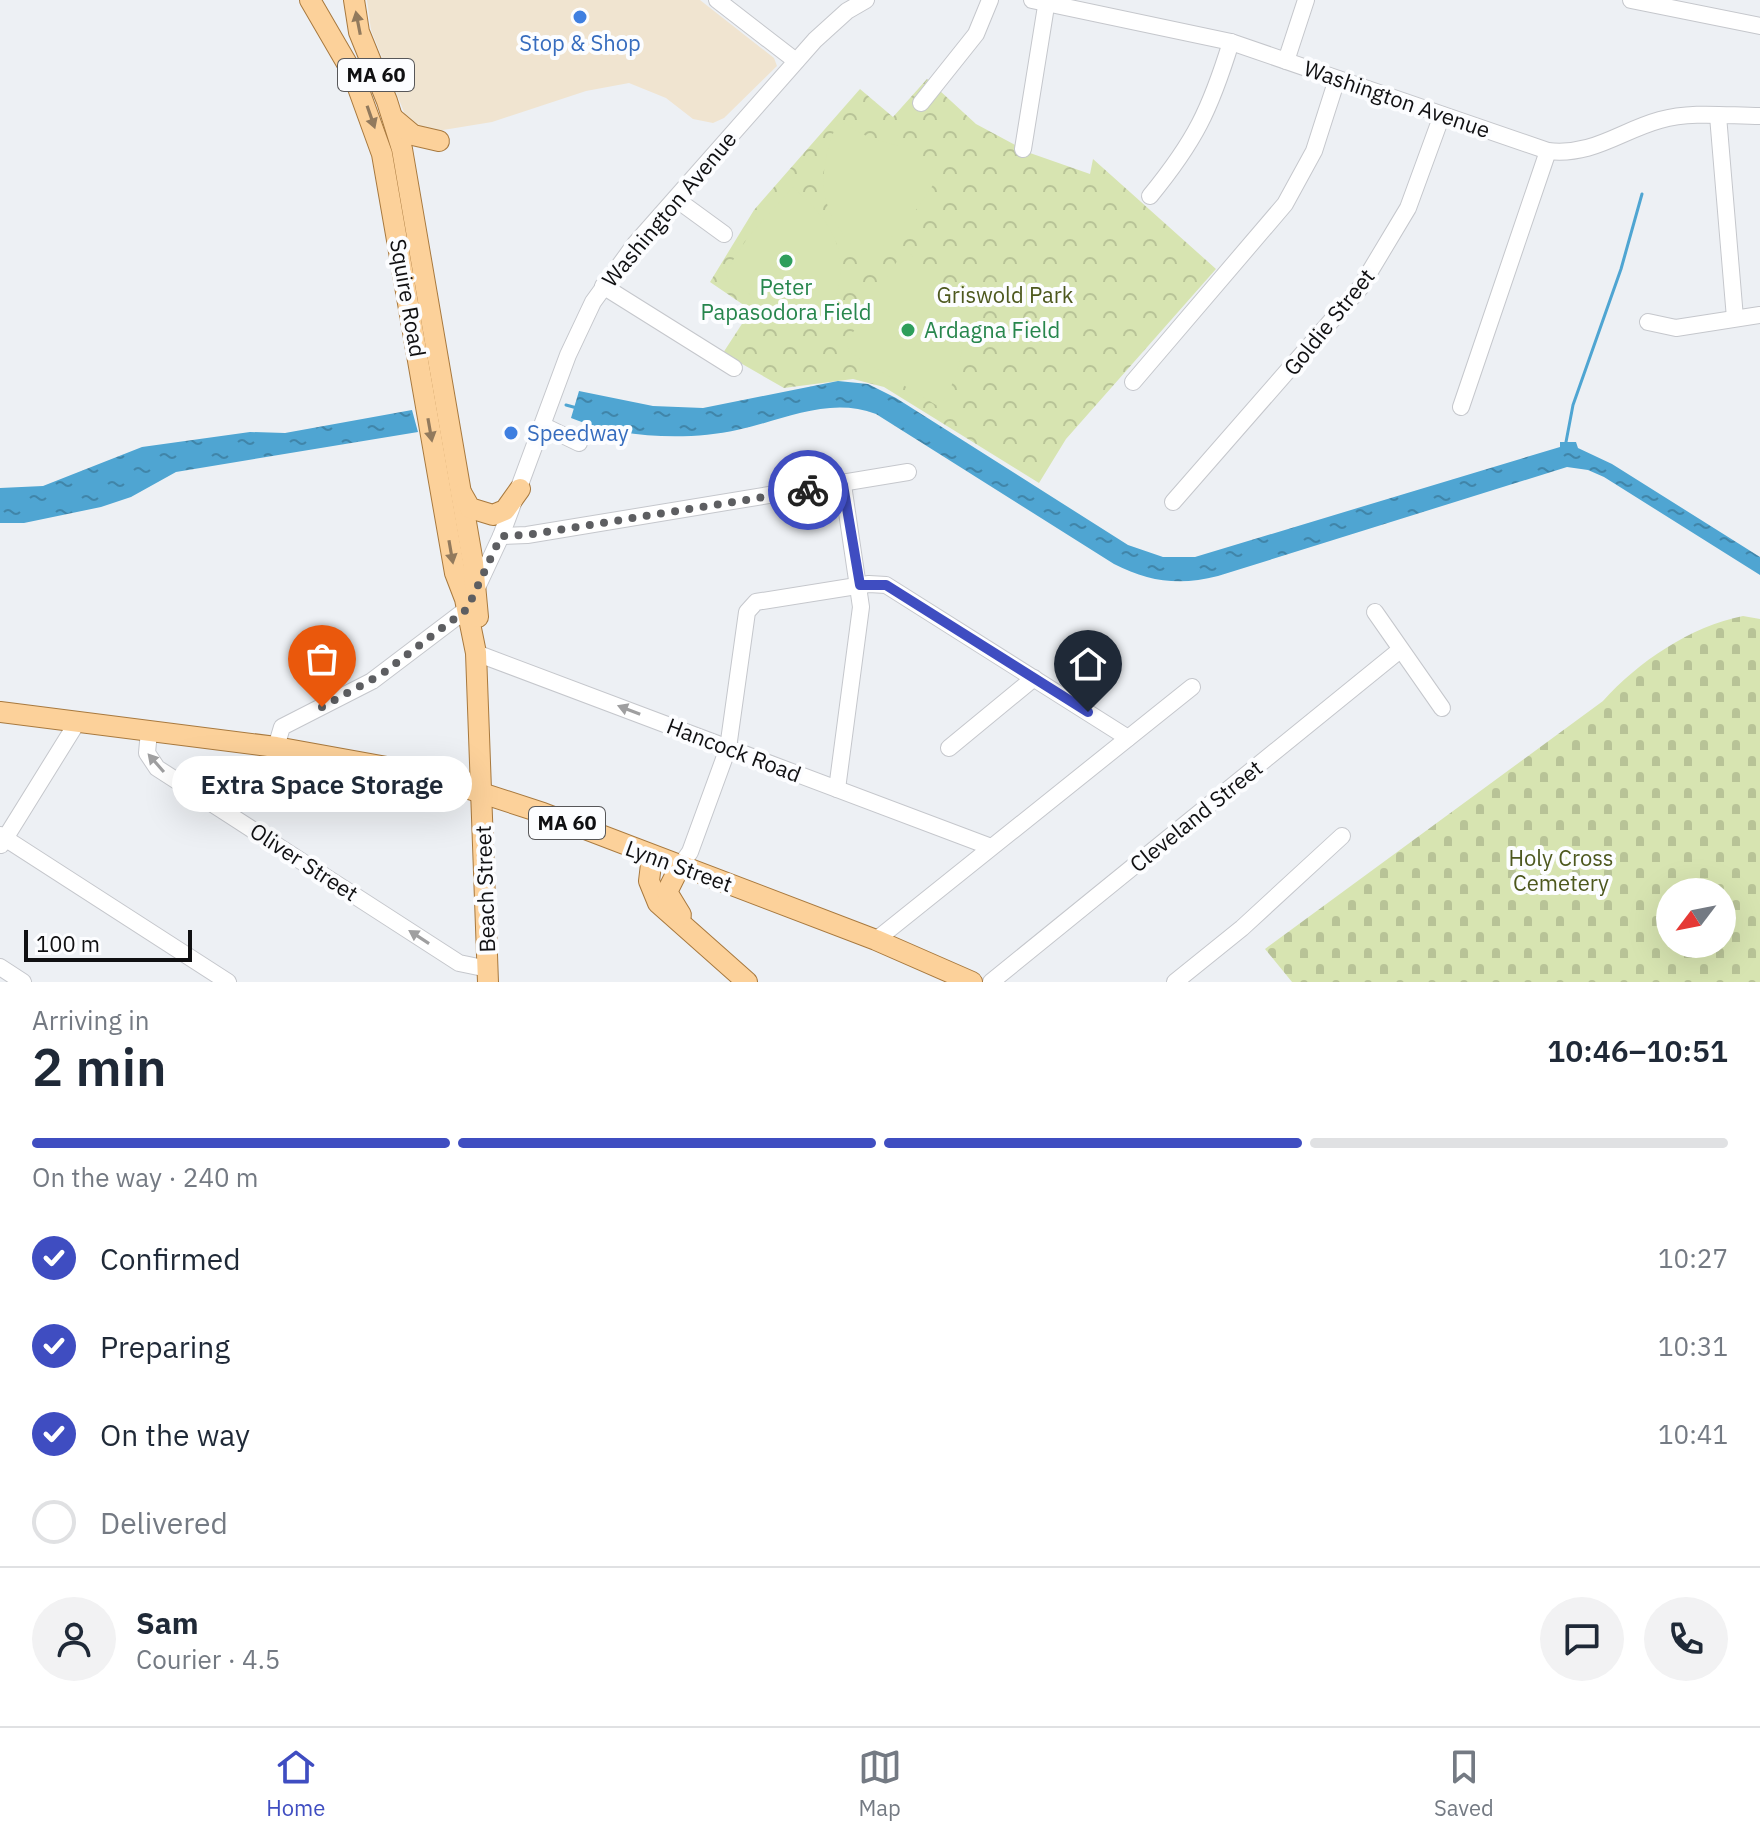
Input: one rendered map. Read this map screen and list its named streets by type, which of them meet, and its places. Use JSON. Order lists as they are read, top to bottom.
{
  "streets": {
    "main road": [
      "MA 60",
      "Squire Road",
      "Lynn Street",
      "Beach Street"
    ],
    "street": [
      "Washington Avenue",
      "Goldie Street",
      "Hancock Road",
      "Cleveland Street",
      "Oliver Street"
    ]
  },
  "crossings": [
    ["Washington Avenue", "Squire Road"],
    ["Washington Avenue", "Goldie Street"],
    ["Washington Avenue", "Beach Street"],
    ["Squire Road", "Beach Street"],
    ["Hancock Road", "Beach Street"],
    ["Oliver Street", "Lynn Street"],
    ["Oliver Street", "Beach Street"],
    ["Lynn Street", "Beach Street"]
  ],
  "one_way": ["Hancock Road"],
  "parks": ["Griswold Park", "Holy Cross Cemetery"],
  "places": [
    "Stop & Shop",
    "Peter Papasodora Field",
    "Ardagna Field",
    "Speedway",
    "Extra Space Storage"
  ],
  "scale_bar": "100 m",
  "north": "bottom left",
  "page": {
    "bubble": "Extra Space Storage",
    "scale": "100 m",
    "heading": ["2 min", "Arriving in", "10:46–10:51"],
    "panel": ["Sam", "Courier · 4.5"],
    "bar": "On the way · 240 m",
    "list": [
      ["Confirmed", "10:27"],
      ["Preparing", "10:31"],
      ["On the way", "10:41"],
      "Delivered"
    ],
    "tabs": ["Home", "Map", "Saved"]
  }
}
